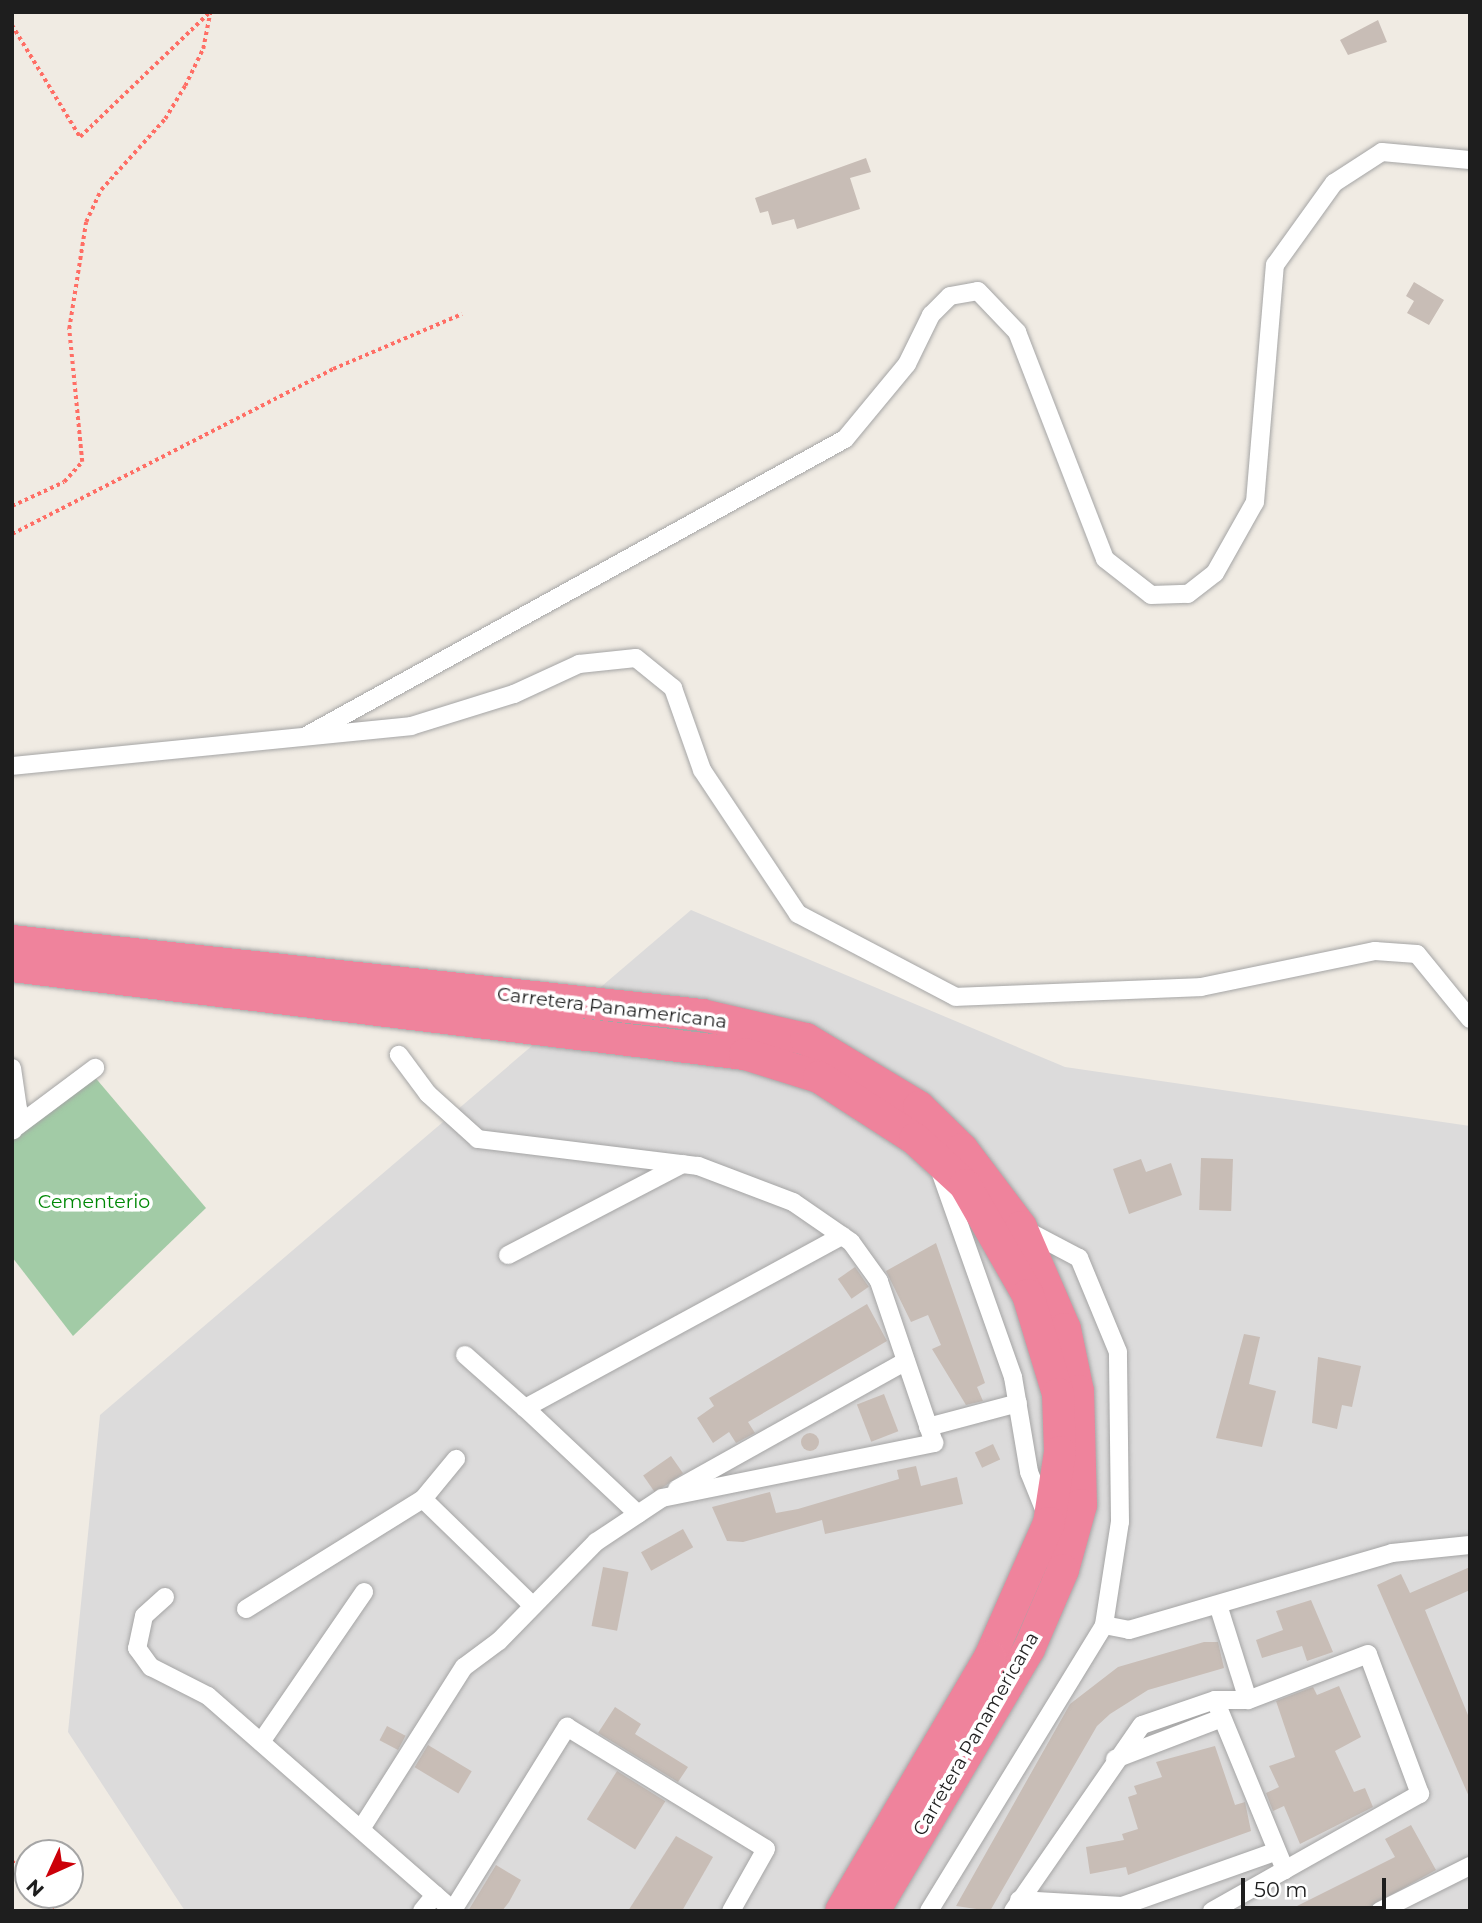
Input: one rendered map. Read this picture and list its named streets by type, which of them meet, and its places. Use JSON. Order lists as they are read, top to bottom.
{
  "streets": {
    "highway": ["Carretera Panamericana"]
  },
  "parks": ["Cementerio"],
  "scale_bar": "50 m",
  "north": "bottom left"
}
